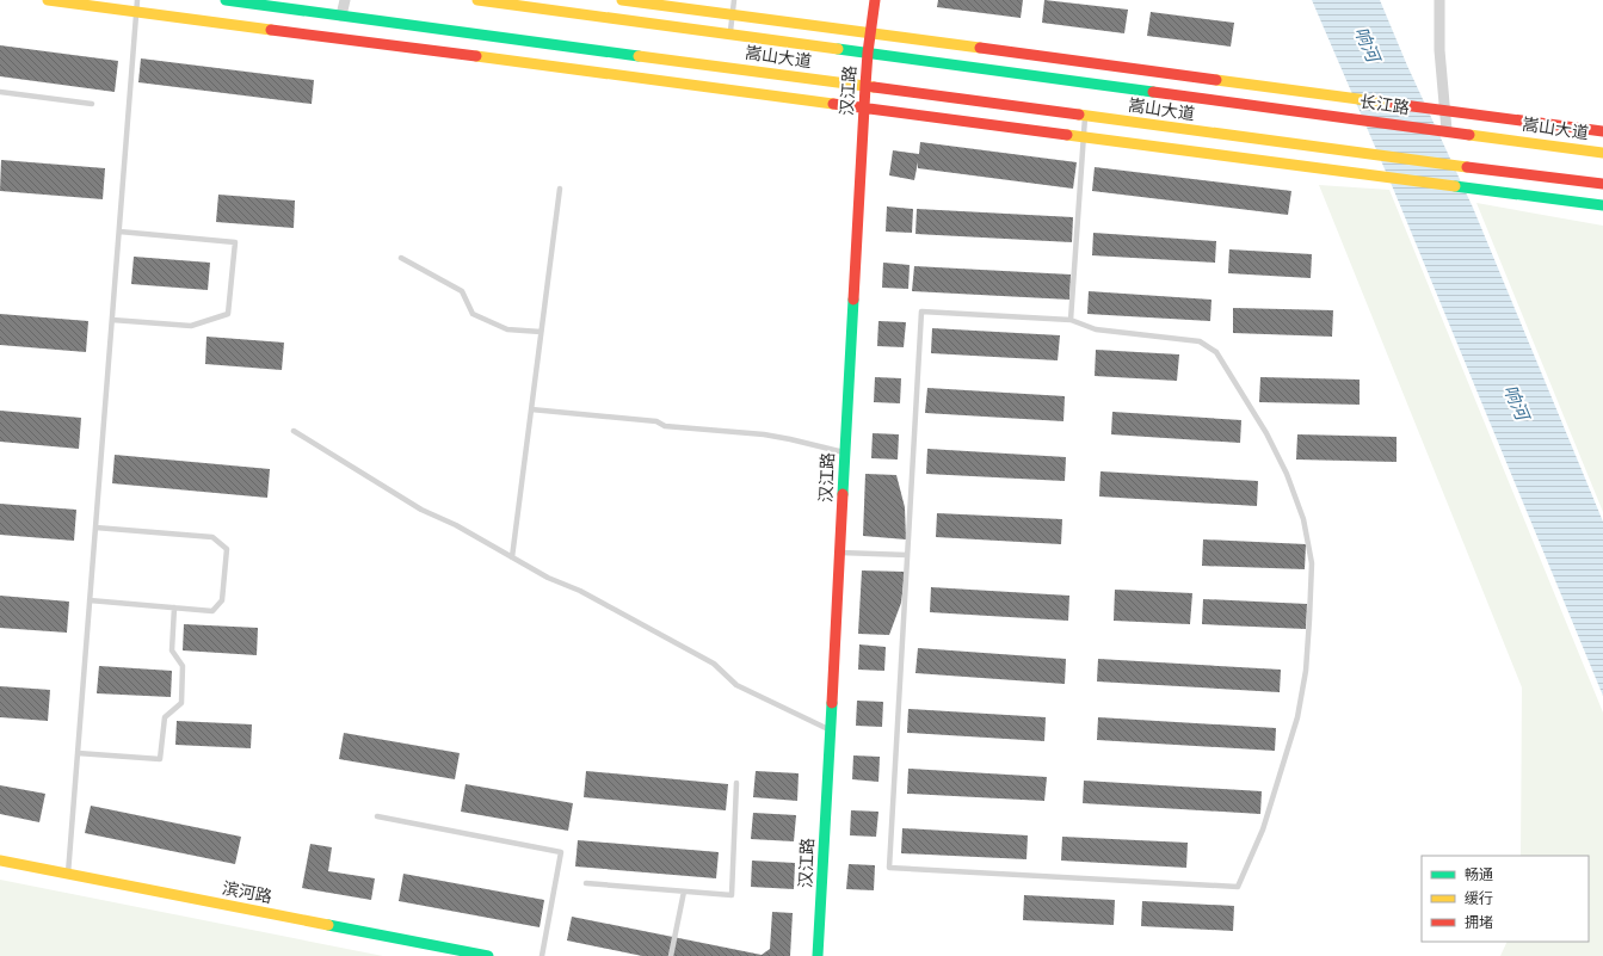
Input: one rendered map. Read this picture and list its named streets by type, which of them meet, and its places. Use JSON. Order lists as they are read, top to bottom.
{
  "streets": {
    "main road": [
      "嵩山大道",
      "汉江路",
      "长江路",
      "滨河路"
    ]
  },
  "crossings": [
    ["嵩山大道", "汉江路"],
    ["嵩山大道", "长江路"]
  ],
  "water": ["响河"],
  "legend": ["畅通", "缓行", "拥堵"]
}
